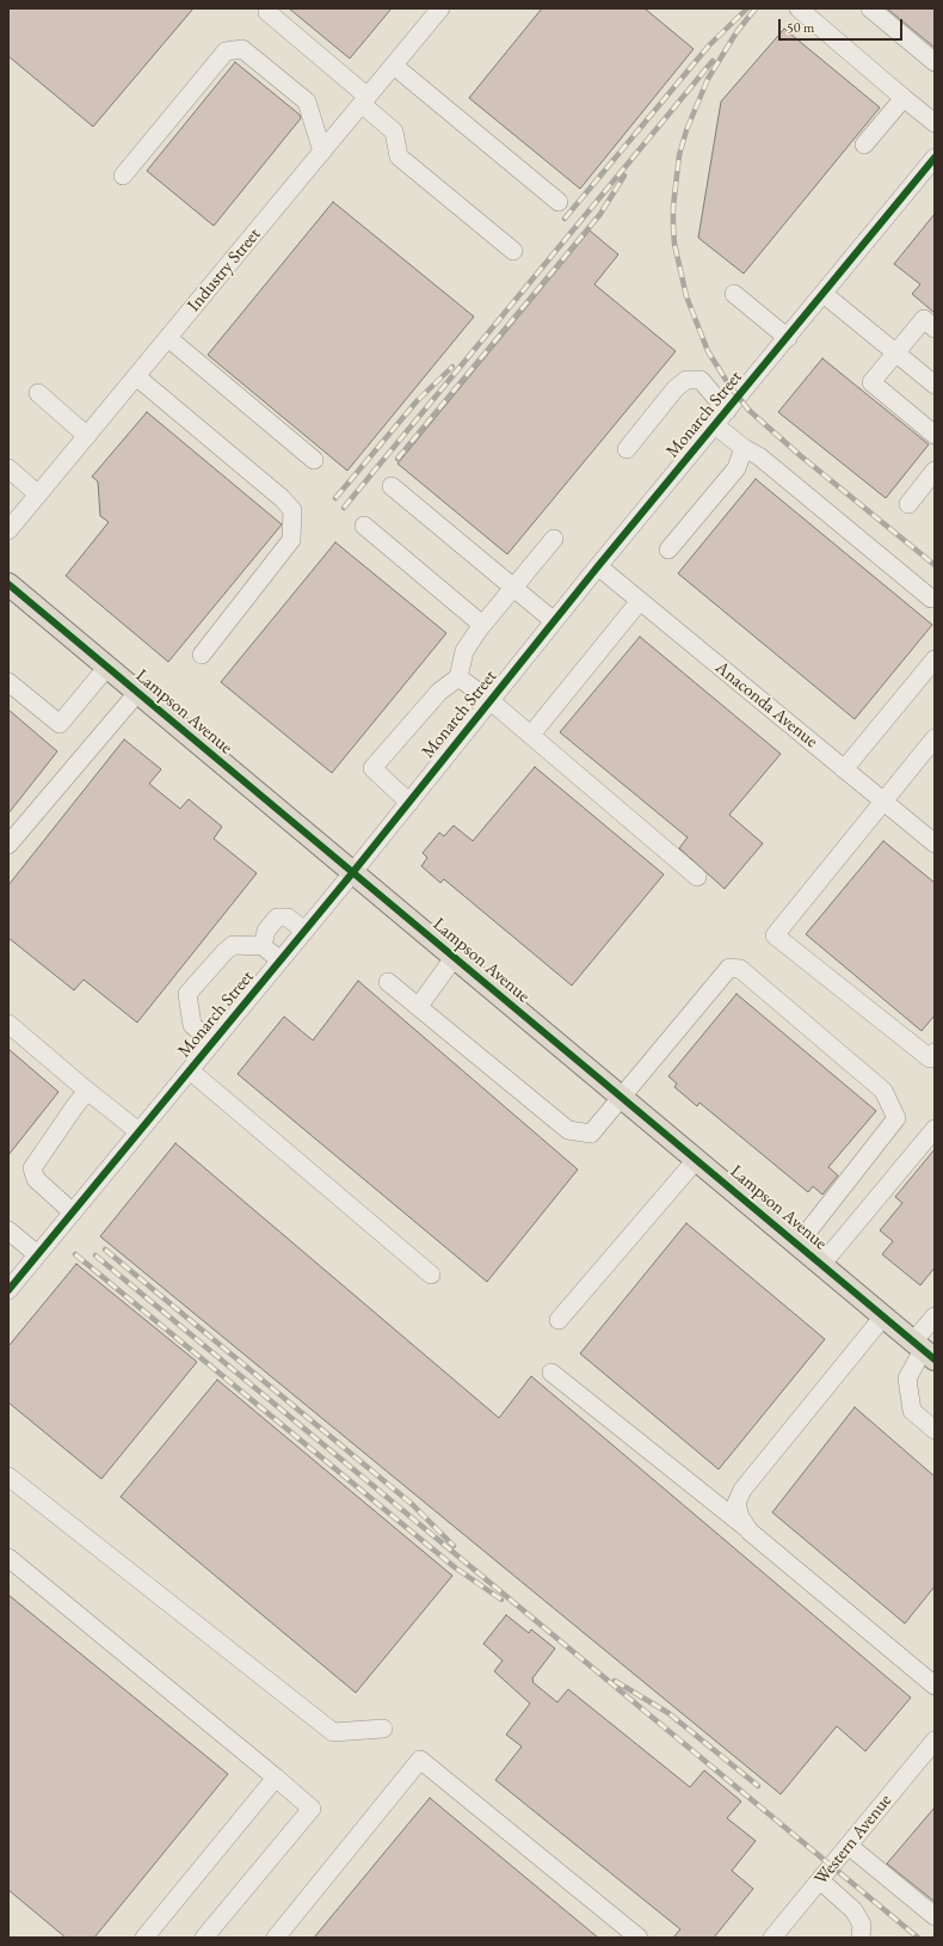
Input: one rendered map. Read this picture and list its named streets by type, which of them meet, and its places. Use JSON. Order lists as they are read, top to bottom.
{
  "streets": {
    "main road": ["Lampson Avenue"],
    "street": [
      "Industry Street",
      "Monarch Street",
      "Anaconda Avenue",
      "Western Avenue"
    ]
  },
  "crossings": [
    ["Monarch Street", "Anaconda Avenue"],
    ["Monarch Street", "Lampson Avenue"]
  ],
  "scale_bar": "50 m"
}
